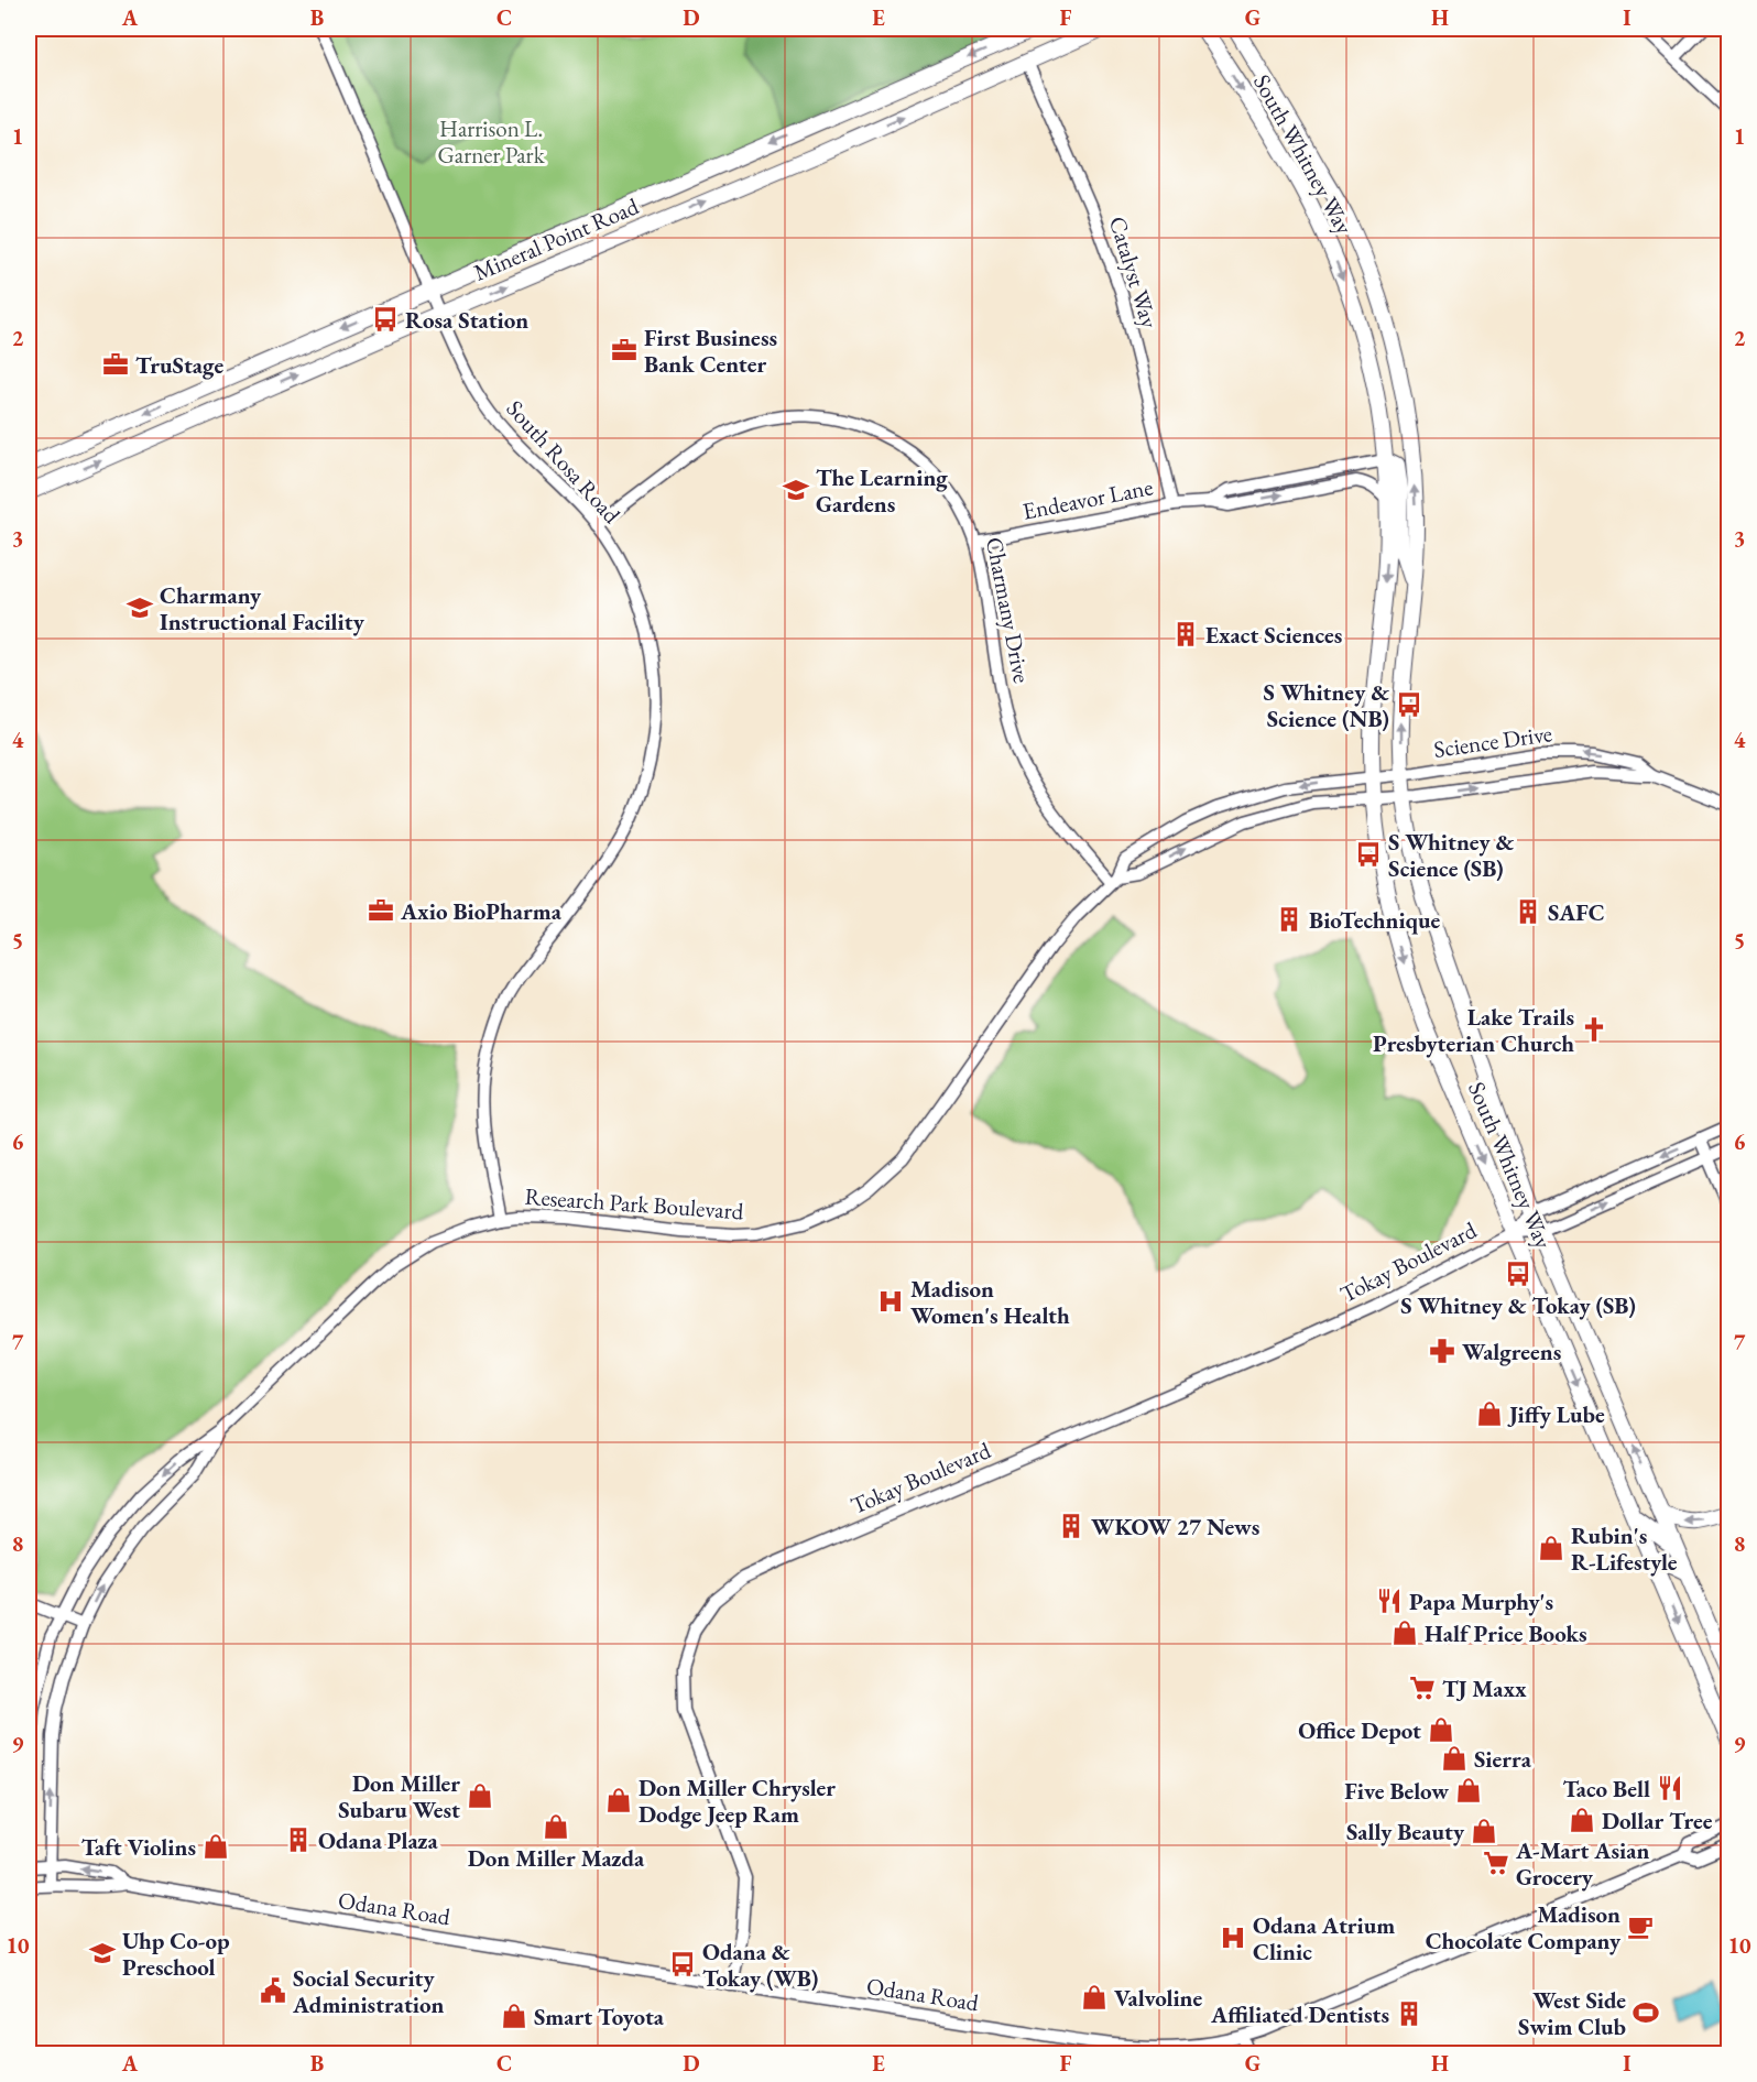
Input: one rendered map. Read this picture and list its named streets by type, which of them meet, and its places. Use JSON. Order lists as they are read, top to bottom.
{
  "streets": {
    "main road": ["South Whitney Way", "Mineral Point Road"],
    "street": [
      "Catalyst Way",
      "South Rosa Road",
      "Endeavor Lane",
      "Charmany Drive",
      "Science Drive",
      "Research Park Boulevard",
      "Tokay Boulevard",
      "Odana Road"
    ]
  },
  "crossings": [
    ["South Whitney Way", "Endeavor Lane"],
    ["South Whitney Way", "Science Drive"],
    ["South Whitney Way", "Research Park Boulevard"],
    ["South Whitney Way", "Tokay Boulevard"],
    ["Mineral Point Road", "Catalyst Way"],
    ["Mineral Point Road", "South Rosa Road"],
    ["Catalyst Way", "Endeavor Lane"],
    ["South Rosa Road", "Charmany Drive"],
    ["South Rosa Road", "Research Park Boulevard"],
    ["Endeavor Lane", "Charmany Drive"],
    ["Charmany Drive", "Research Park Boulevard"],
    ["Science Drive", "Research Park Boulevard"],
    ["Research Park Boulevard", "Odana Road"],
    ["Tokay Boulevard", "Odana Road"]
  ],
  "parks": ["Harrison L. Garner Park"],
  "places": {
    "bus stop": [
      "Rosa Station",
      "S Whitney & Science (NB)",
      "S Whitney & Science (SB)",
      "S Whitney & Tokay (SB)",
      "Odana & Tokay (WB)"
    ],
    "office": ["First Business Bank Center", "TruStage", "Axio BioPharma"],
    "school or university": ["The Learning Gardens", "Charmany Instructional Facility", "Uhp Co-op Preschool"],
    "building": [
      "Exact Sciences",
      "SAFC",
      "BioTechnique",
      "WKOW 27 News",
      "Odana Plaza",
      "Affiliated Dentists"
    ],
    "church": ["Lake Trails Presbyterian Church"],
    "hospital": ["Madison Women's Health", "Odana Atrium Clinic"],
    "pharmacy": ["Walgreens"],
    "shop": [
      "Jiffy Lube",
      "Rubin's R-Lifestyle",
      "Half Price Books",
      "Office Depot",
      "Sierra",
      "Five Below",
      "Don Miller Subaru West",
      "Don Miller Chrysler Dodge Jeep Ram",
      "Dollar Tree",
      "Don Miller Mazda",
      "Sally Beauty",
      "Taft Violins",
      "Valvoline",
      "Smart Toyota"
    ],
    "restaurant": ["Papa Murphy's", "Taco Bell"],
    "supermarket": ["TJ Maxx", "A-Mart Asian Grocery"],
    "cafe": ["Madison Chocolate Company"],
    "public building": ["Social Security Administration"],
    "sports": ["West Side Swim Club"]
  },
  "grid": {
    "columns": [
      "A",
      "B",
      "C",
      "D",
      "E",
      "F",
      "G",
      "H",
      "I"
    ],
    "rows": [
      "1",
      "2",
      "3",
      "4",
      "5",
      "6",
      "7",
      "8",
      "9",
      "10"
    ]
  }
}
